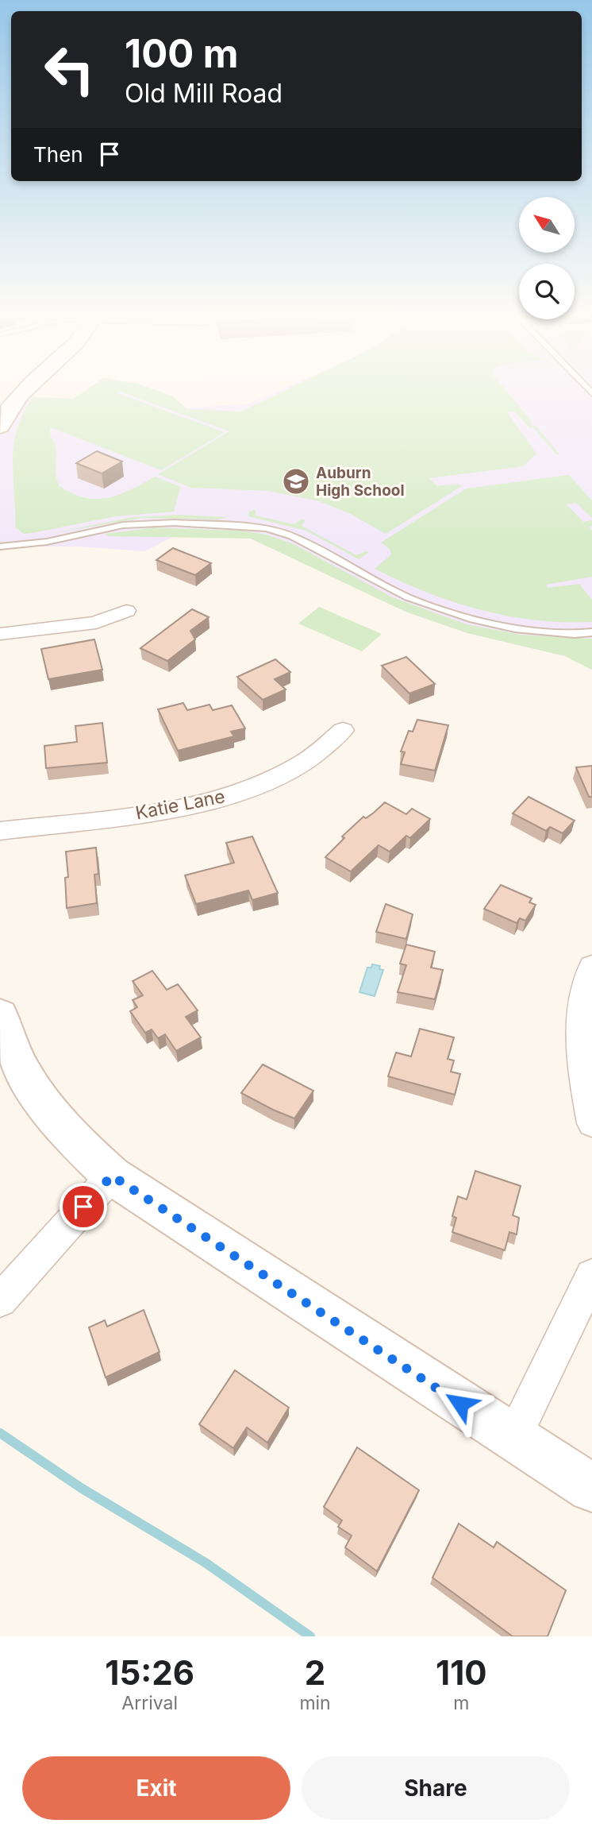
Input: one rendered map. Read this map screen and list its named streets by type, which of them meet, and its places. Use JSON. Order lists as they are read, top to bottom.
{
  "streets": {
    "street": ["Katie Lane"]
  },
  "places": {
    "school or university": ["Auburn High School"]
  },
  "north": "top left",
  "page": {
    "turn": ["100 m", "Old Mill Road"],
    "then": "Then",
    "eta": [
      "15:26",
      "Arrival",
      "2",
      "min",
      "110",
      "m"
    ],
    "buttons": ["Exit", "Share"]
  }
}
